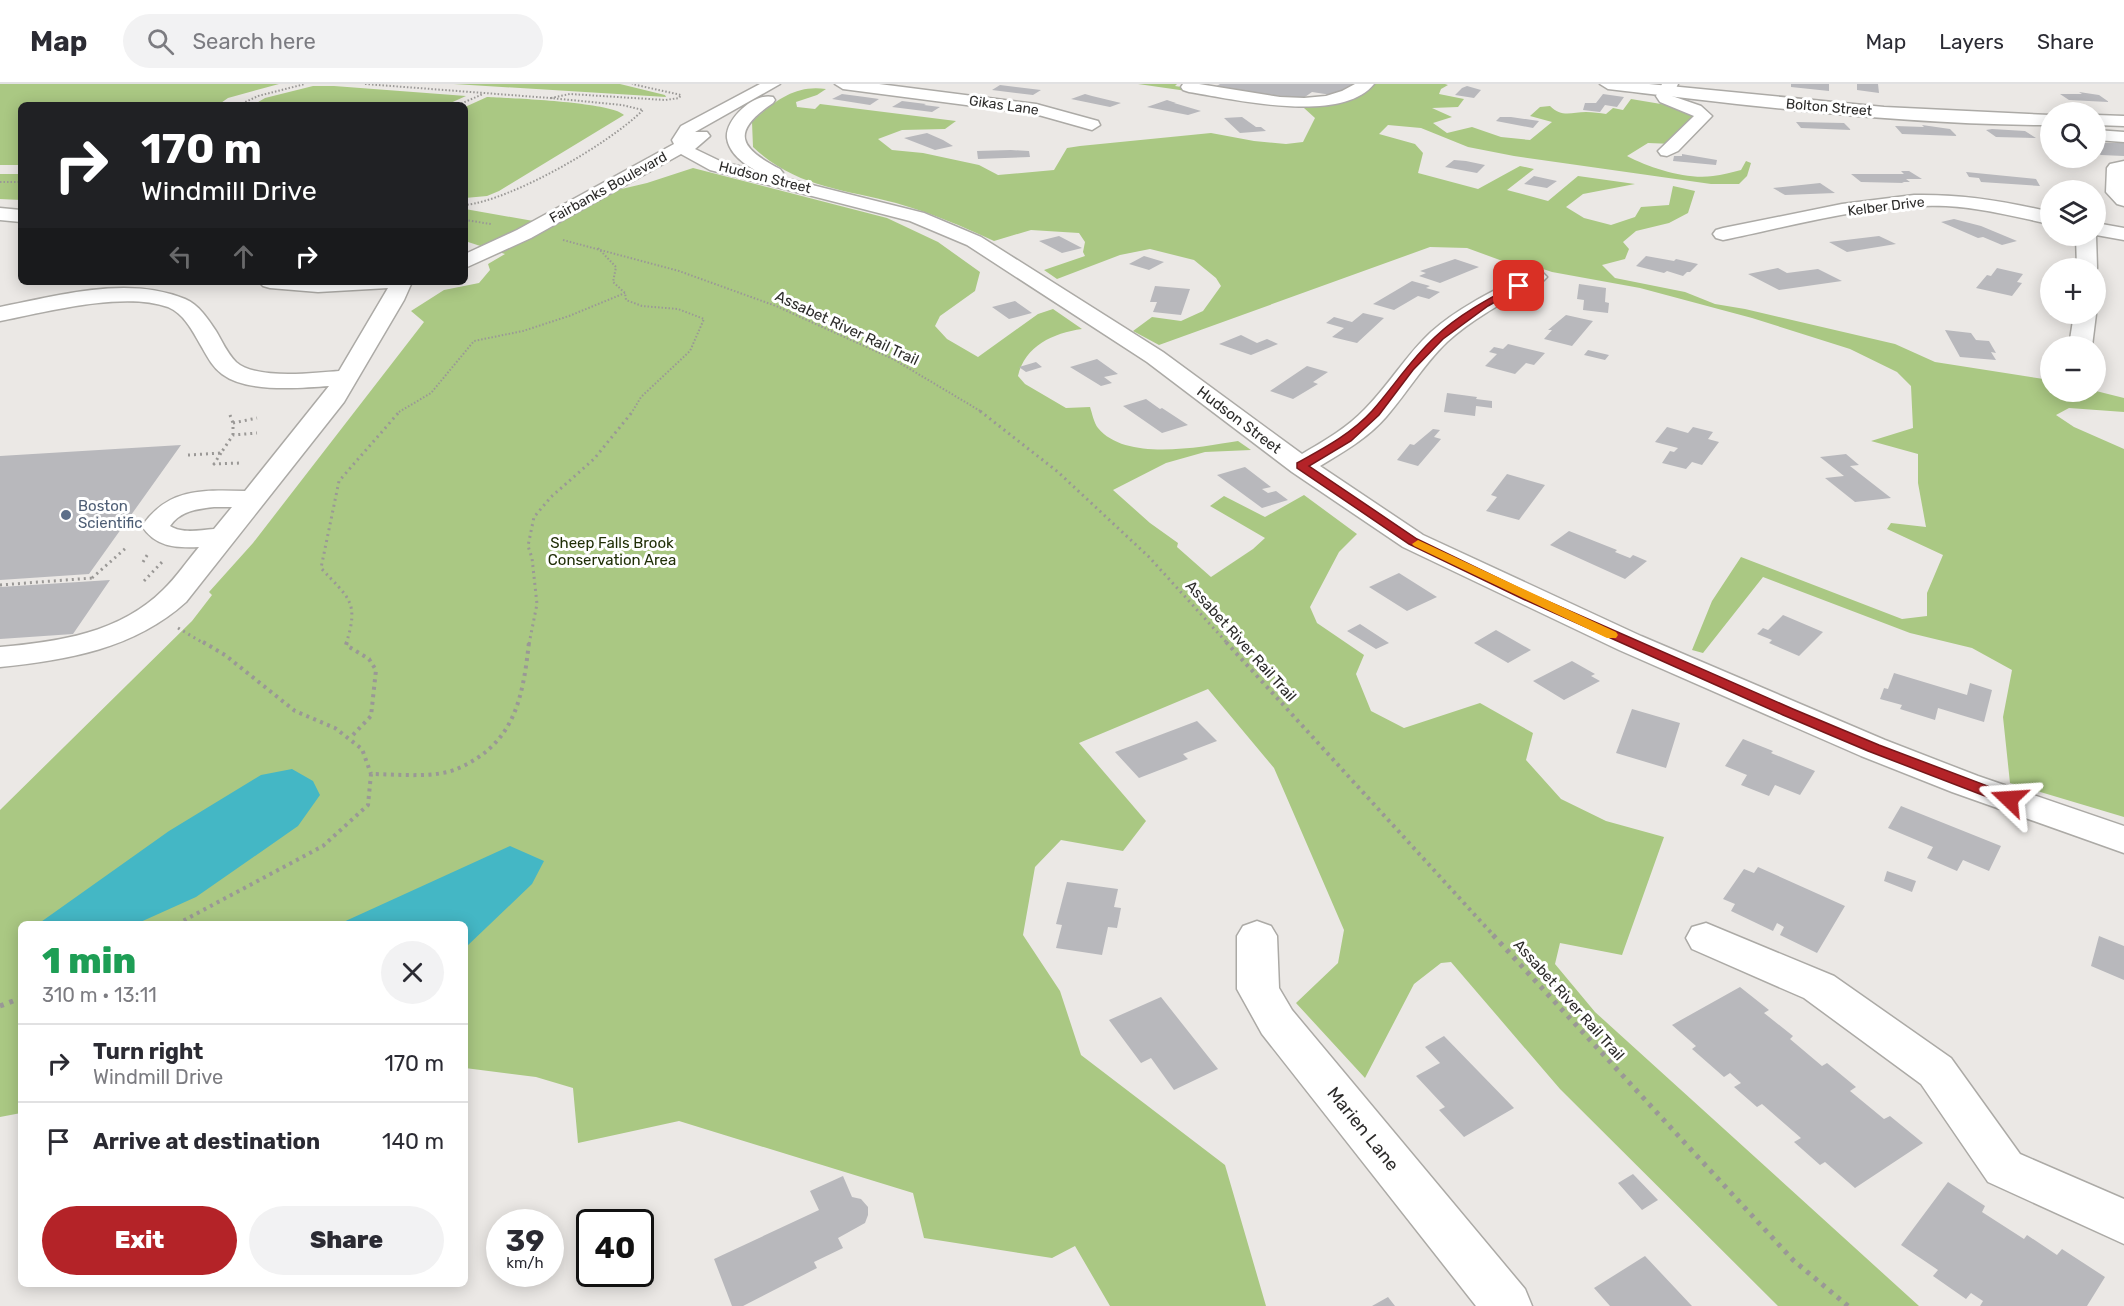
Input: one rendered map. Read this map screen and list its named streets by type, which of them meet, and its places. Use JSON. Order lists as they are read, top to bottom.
{
  "streets": {
    "street": [
      "Gikas Lane",
      "Bolton Street",
      "Hudson Street",
      "Fairbanks Boulevard",
      "Kelber Drive",
      "Marien Lane"
    ],
    "path": ["Assabet River Rail Trail"]
  },
  "crossings": [
    ["Hudson Street", "Fairbanks Boulevard"],
    ["Fairbanks Boulevard", "Assabet River Rail Trail"]
  ],
  "parks": ["Sheep Falls Brook Conservation Area"],
  "places": ["Boston Scientific"],
  "page": {
    "header": "Map",
    "search": "Search here",
    "nav": ["Map", "Layers", "Share"],
    "map_buttons": ["+", "−"],
    "turn": ["170 m", "Windmill Drive"],
    "heading": ["1 min", "310 m · 13:11"],
    "list": [
      {
        "name": "Turn right",
        "note": "Windmill Drive",
        "value": "170 m"
      },
      {
        "name": "Arrive at destination",
        "value": "140 m"
      }
    ],
    "buttons": ["Exit", "Share"],
    "speed": "39 km/h",
    "limit": "40"
  }
}
